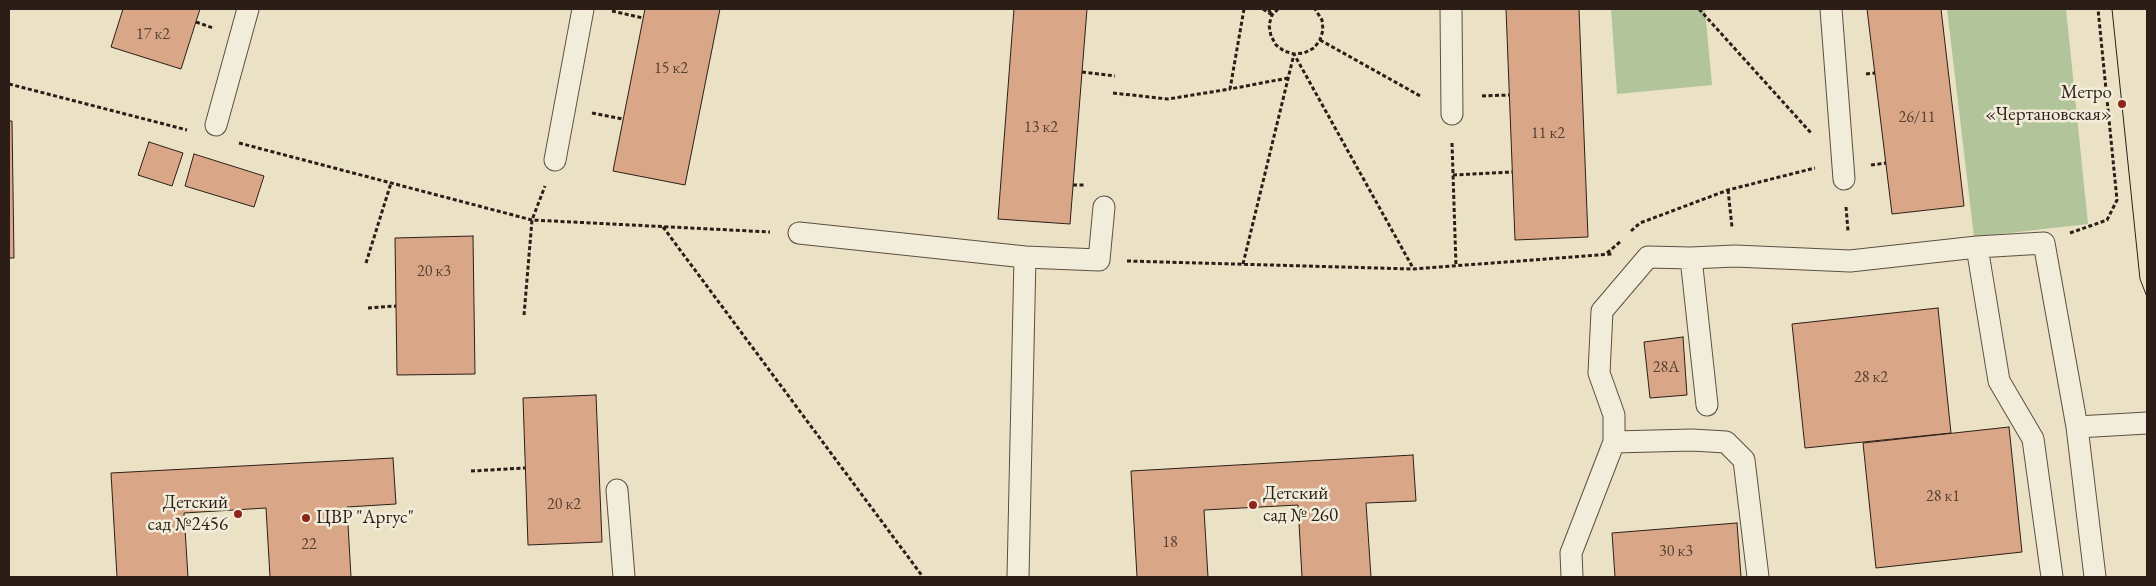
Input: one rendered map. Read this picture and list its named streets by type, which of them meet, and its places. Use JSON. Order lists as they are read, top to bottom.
{
  "places": [
    "Метро «Чертановская»",
    "Детский сад № 260",
    "Детский сад №2456",
    "ЦВР \"Аргус\""
  ],
  "house_numbers": [
    "17 к2",
    "15 к2",
    "26/11",
    "13 к2",
    "11 к2",
    "20 к3",
    "28А",
    "28 к2",
    "28 к1",
    "20 к2",
    "18",
    "22",
    "30 к3"
  ]
}
